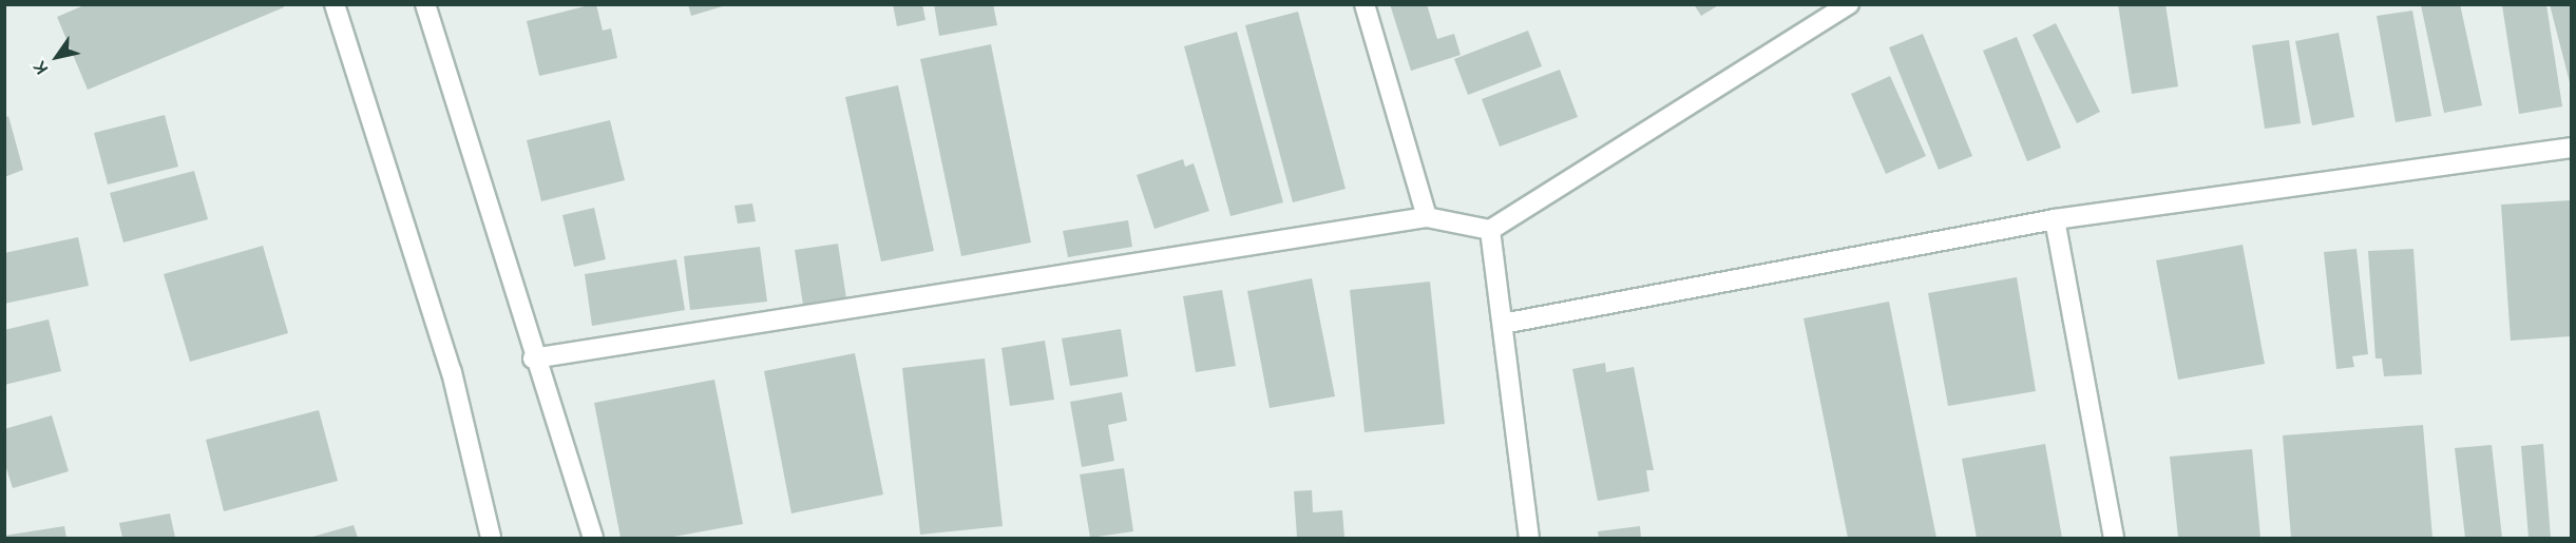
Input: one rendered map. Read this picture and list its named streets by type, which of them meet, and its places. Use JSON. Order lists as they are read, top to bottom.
{
  "north": "bottom left"
}
